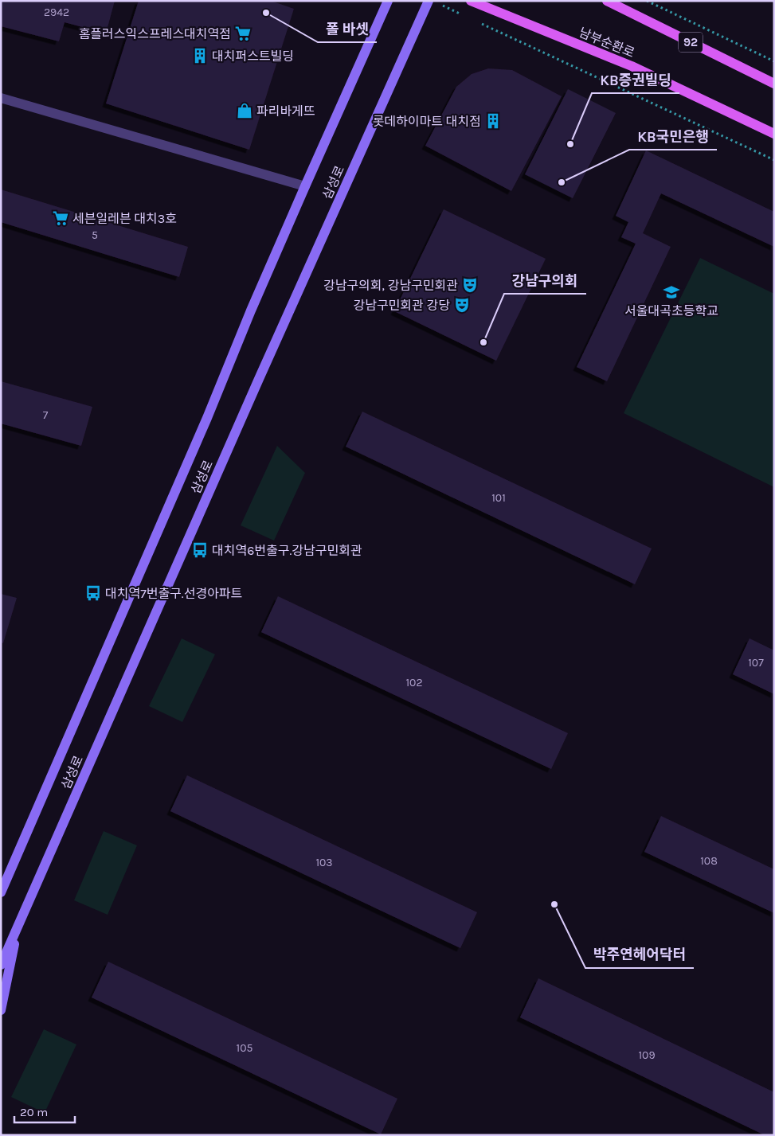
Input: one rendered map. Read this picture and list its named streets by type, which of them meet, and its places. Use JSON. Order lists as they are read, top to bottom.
{
  "streets": {
    "main road": ["남부순환로", "92", "삼성로"]
  },
  "places": {
    "other": [
      "폴 바셋",
      "KB증권빌딩",
      "KB국민은행",
      "강남구의회",
      "박주연헤어닥터"
    ],
    "supermarket": ["홈플러스익스프레스대치역점", "세븐일레븐 대치3호"],
    "building": ["대치퍼스트빌딩", "롯데하이마트 대치점"],
    "shop": ["파리바게뜨"],
    "theatre": ["강남구의회, 강남구민회관", "강남구민회관 강당"],
    "school or university": ["서울대곡초등학교"],
    "bus stop": ["대치역6번출구.강남구민회관", "대치역7번출구.선경아파트"]
  },
  "house_numbers": [
    "2942",
    "5",
    "7",
    "101",
    "107",
    "102",
    "108",
    "103",
    "105",
    "109"
  ],
  "scale_bar": "20 m"
}
